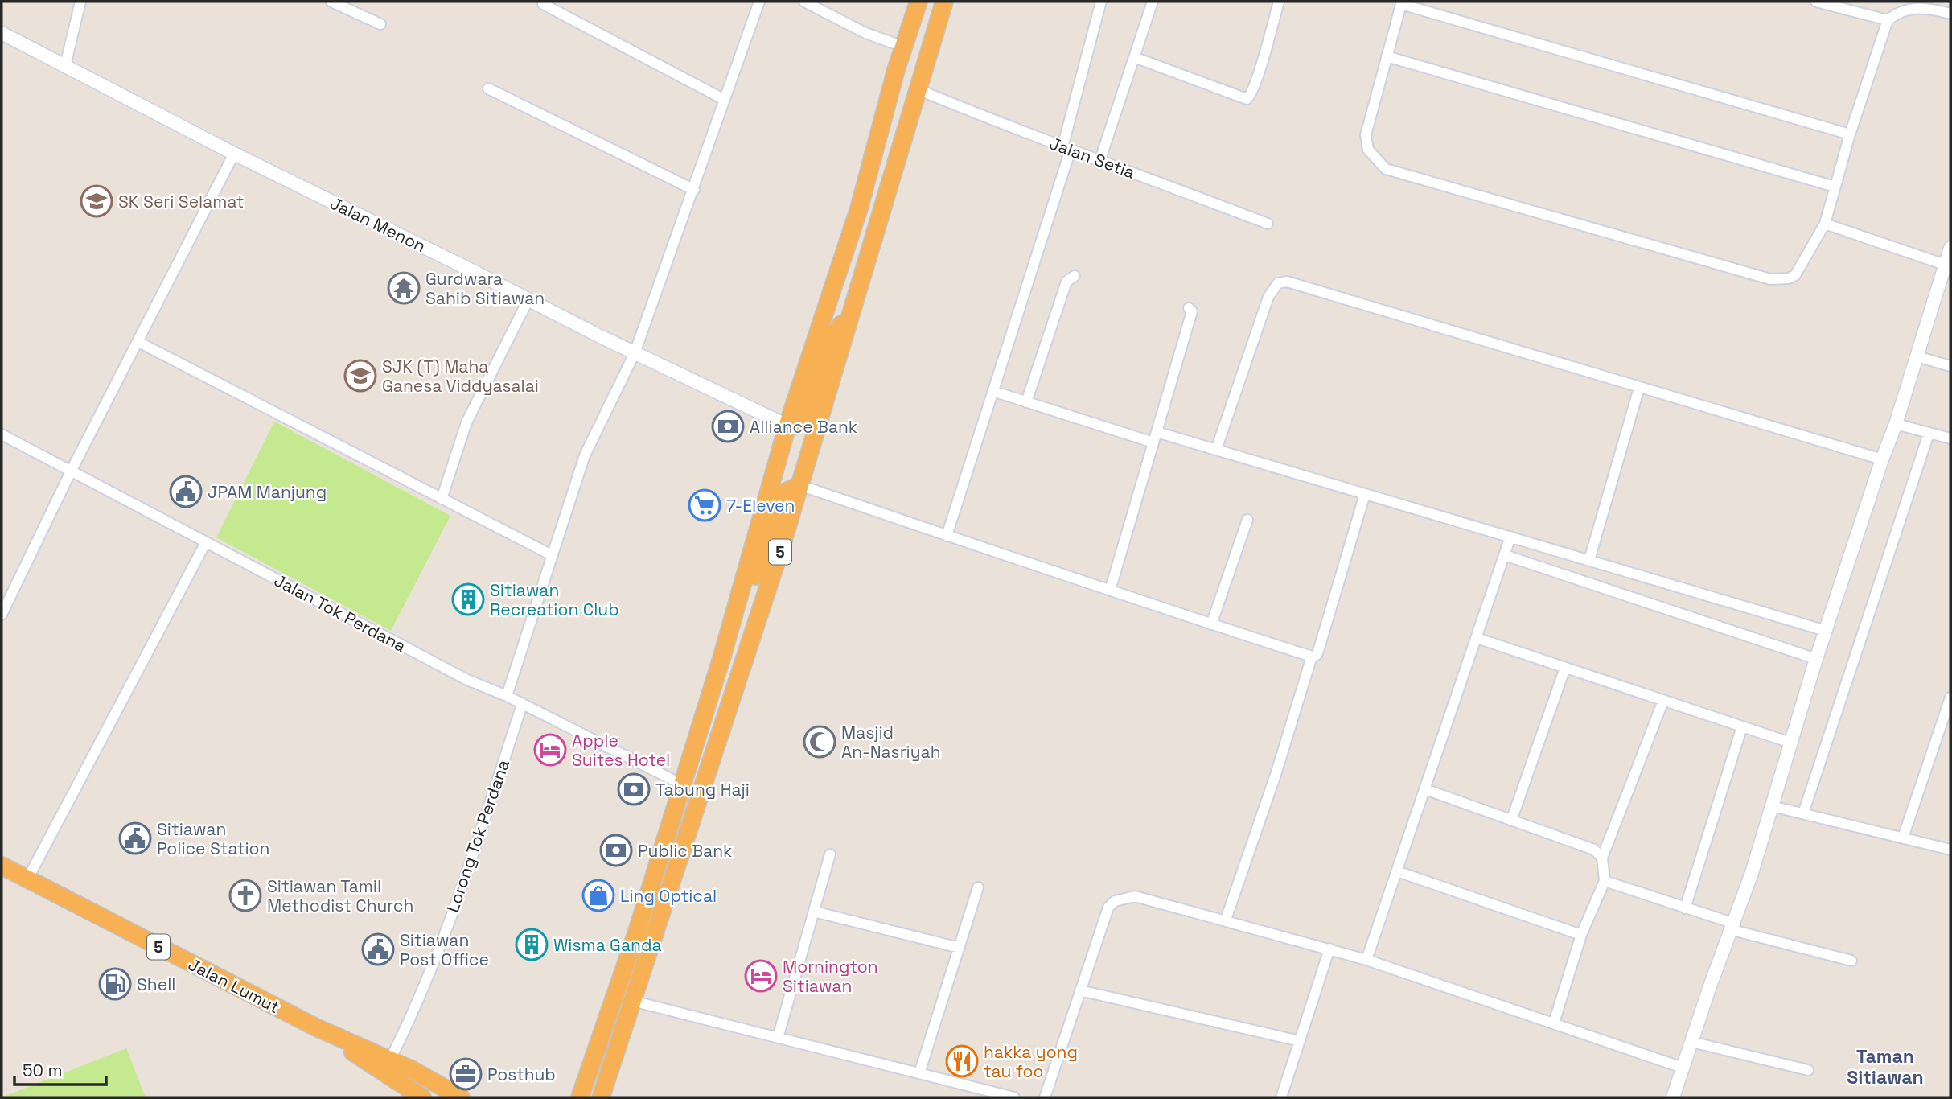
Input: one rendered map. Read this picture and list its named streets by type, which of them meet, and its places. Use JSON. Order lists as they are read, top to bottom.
{
  "streets": {
    "highway": ["5", "Jalan Lumut"],
    "street": [
      "Jalan Setia",
      "Jalan Menon",
      "Jalan Tok Perdana",
      "Lorong Tok Perdana"
    ]
  },
  "crossings": [
    ["Jalan Setia", "5"],
    ["Jalan Menon", "5"],
    ["5", "Jalan Tok Perdana"],
    ["Jalan Tok Perdana", "Lorong Tok Perdana"],
    ["Lorong Tok Perdana", "Jalan Lumut"]
  ],
  "districts": ["Taman Sitiawan"],
  "places": {
    "school or university": ["SK Seri Selamat", "SJK (T) Maha Ganesa Viddyasalai"],
    "temple": ["Gurdwara Sahib Sitiawan"],
    "bank": ["Alliance Bank", "Tabung Haji", "Public Bank"],
    "public building": ["JPAM Manjung", "Sitiawan Police Station", "Sitiawan Post Office"],
    "supermarket": ["7-Eleven"],
    "building": ["Sitiawan Recreation Club", "Wisma Ganda"],
    "mosque": ["Masjid An-Nasriyah"],
    "hotel": ["Apple Suites Hotel", "Mornington Sitiawan"],
    "church": ["Sitiawan Tamil Methodist Church"],
    "shop": ["Ling Optical"],
    "fuel station": ["Shell"],
    "restaurant": ["hakka yong tau foo"],
    "office": ["Posthub"]
  },
  "scale_bar": "50 m"
}
